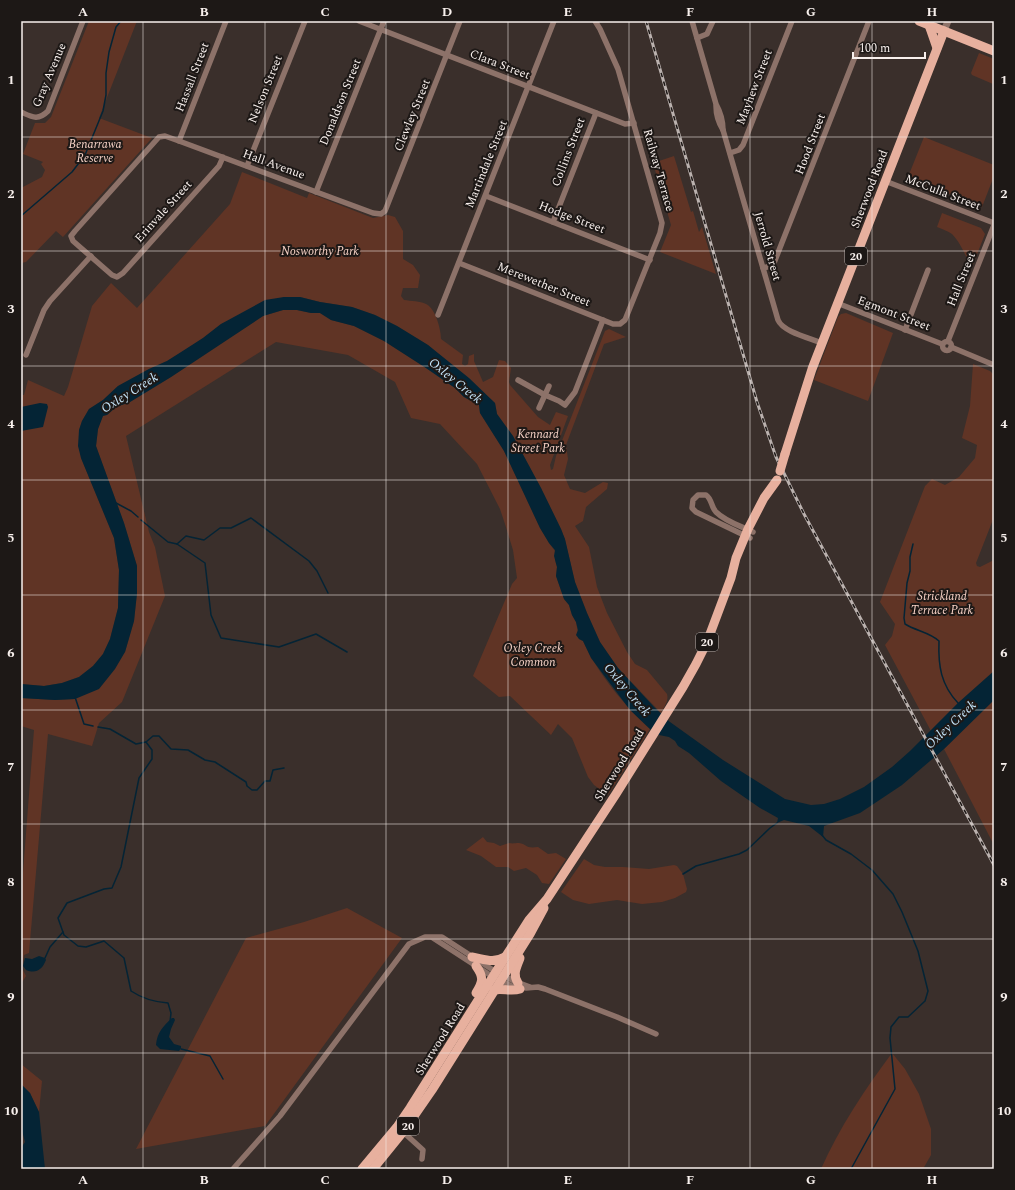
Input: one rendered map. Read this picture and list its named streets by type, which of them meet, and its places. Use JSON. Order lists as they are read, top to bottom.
{
  "streets": {
    "main road": ["Sherwood Road", "20"],
    "street": [
      "Clara Street",
      "Gray Avenue",
      "Hassall Street",
      "Mayhew Street",
      "Nelson Street",
      "Donaldson Street",
      "Clewley Street",
      "Hood Street",
      "Collins Street",
      "Hall Avenue",
      "Martindale Street",
      "Railway Terrace",
      "McCulla Street",
      "Erinvale Street",
      "Hodge Street",
      "Jerrold Street",
      "Hall Street",
      "Merewether Street",
      "Egmont Street"
    ]
  },
  "crossings": [
    ["Clara Street", "Donaldson Street"],
    ["Clara Street", "Clewley Street"],
    ["Clara Street", "Collins Street"],
    ["Clara Street", "Martindale Street"],
    ["Clara Street", "Railway Terrace"],
    ["Hassall Street", "Hall Avenue"],
    ["Mayhew Street", "Jerrold Street"],
    ["Nelson Street", "Hall Avenue"],
    ["Donaldson Street", "Hall Avenue"],
    ["Clewley Street", "Hall Avenue"],
    ["Hood Street", "Jerrold Street"],
    ["Collins Street", "Hodge Street"],
    ["Hall Avenue", "Erinvale Street"],
    ["Martindale Street", "Hodge Street"],
    ["Martindale Street", "Merewether Street"],
    ["Railway Terrace", "Hodge Street"],
    ["Railway Terrace", "Merewether Street"],
    ["Sherwood Road", "McCulla Street"],
    ["Sherwood Road", "Jerrold Street"],
    ["Sherwood Road", "Egmont Street"],
    ["McCulla Street", "Hall Street"],
    ["Hall Street", "Egmont Street"]
  ],
  "water": ["Oxley Creek"],
  "parks": [
    "Benarrawa Reserve",
    "Nosworthy Park",
    "Kennard Street Park",
    "Strickland Terrace Park",
    "Oxley Creek Common"
  ],
  "scale_bar": "100 m",
  "grid": {
    "columns": [
      "A",
      "B",
      "C",
      "D",
      "E",
      "F",
      "G",
      "H"
    ],
    "rows": [
      "1",
      "2",
      "3",
      "4",
      "5",
      "6",
      "7",
      "8",
      "9",
      "10"
    ]
  }
}
